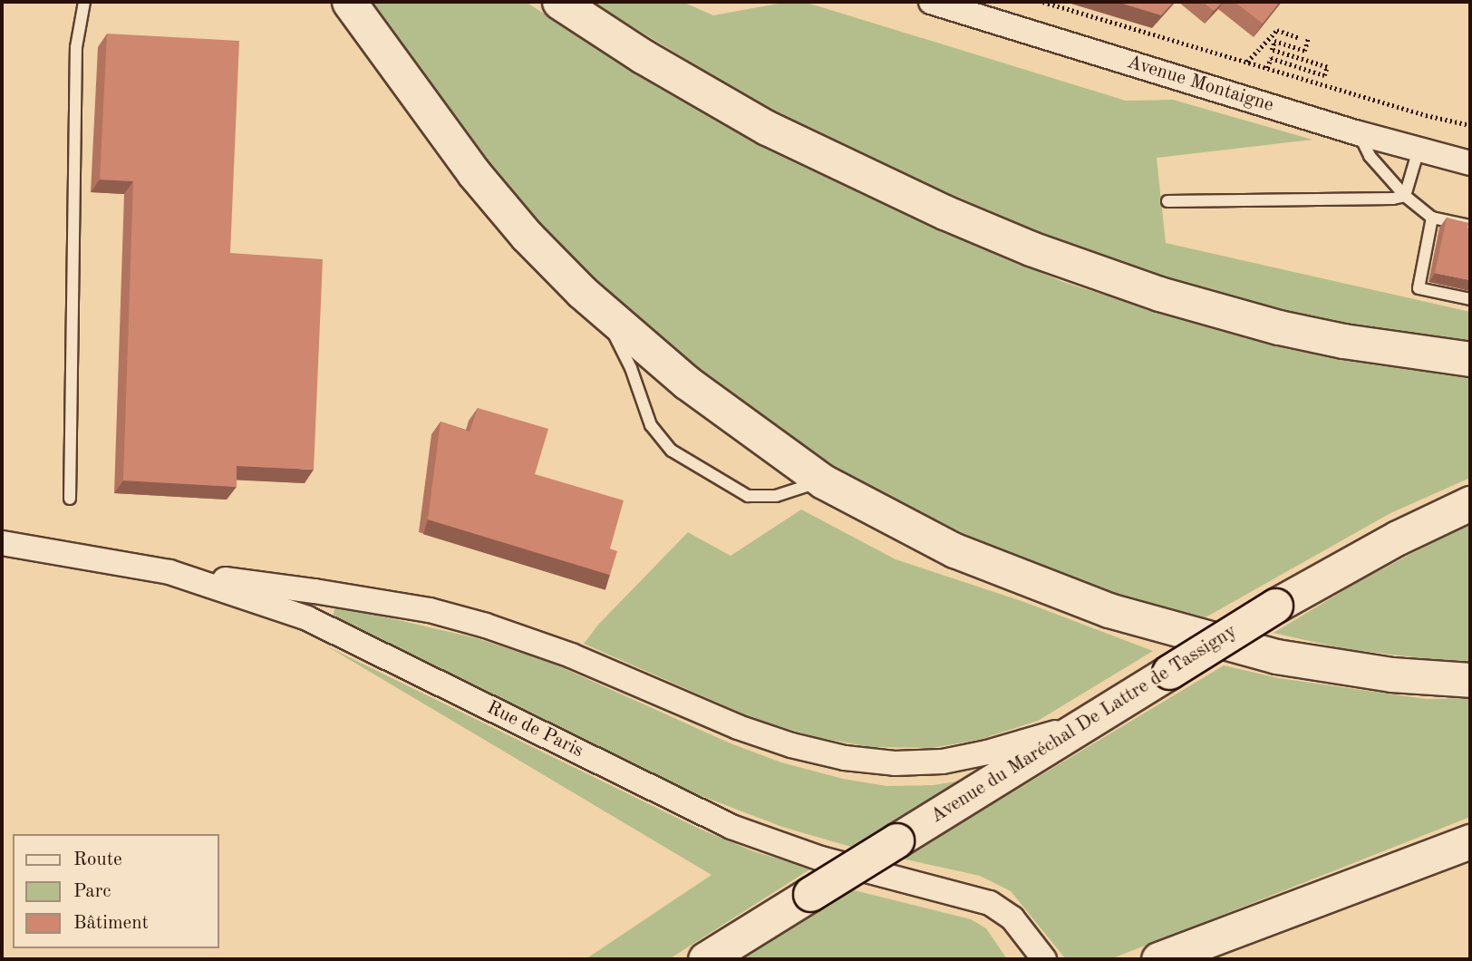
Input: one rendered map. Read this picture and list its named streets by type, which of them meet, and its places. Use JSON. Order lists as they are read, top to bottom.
{
  "streets": {
    "main road": ["Avenue du Maréchal De Lattre de Tassigny"],
    "street": ["Avenue Montaigne", "Rue de Paris"]
  },
  "legend": ["Route", "Parc", "Bâtiment"]
}
